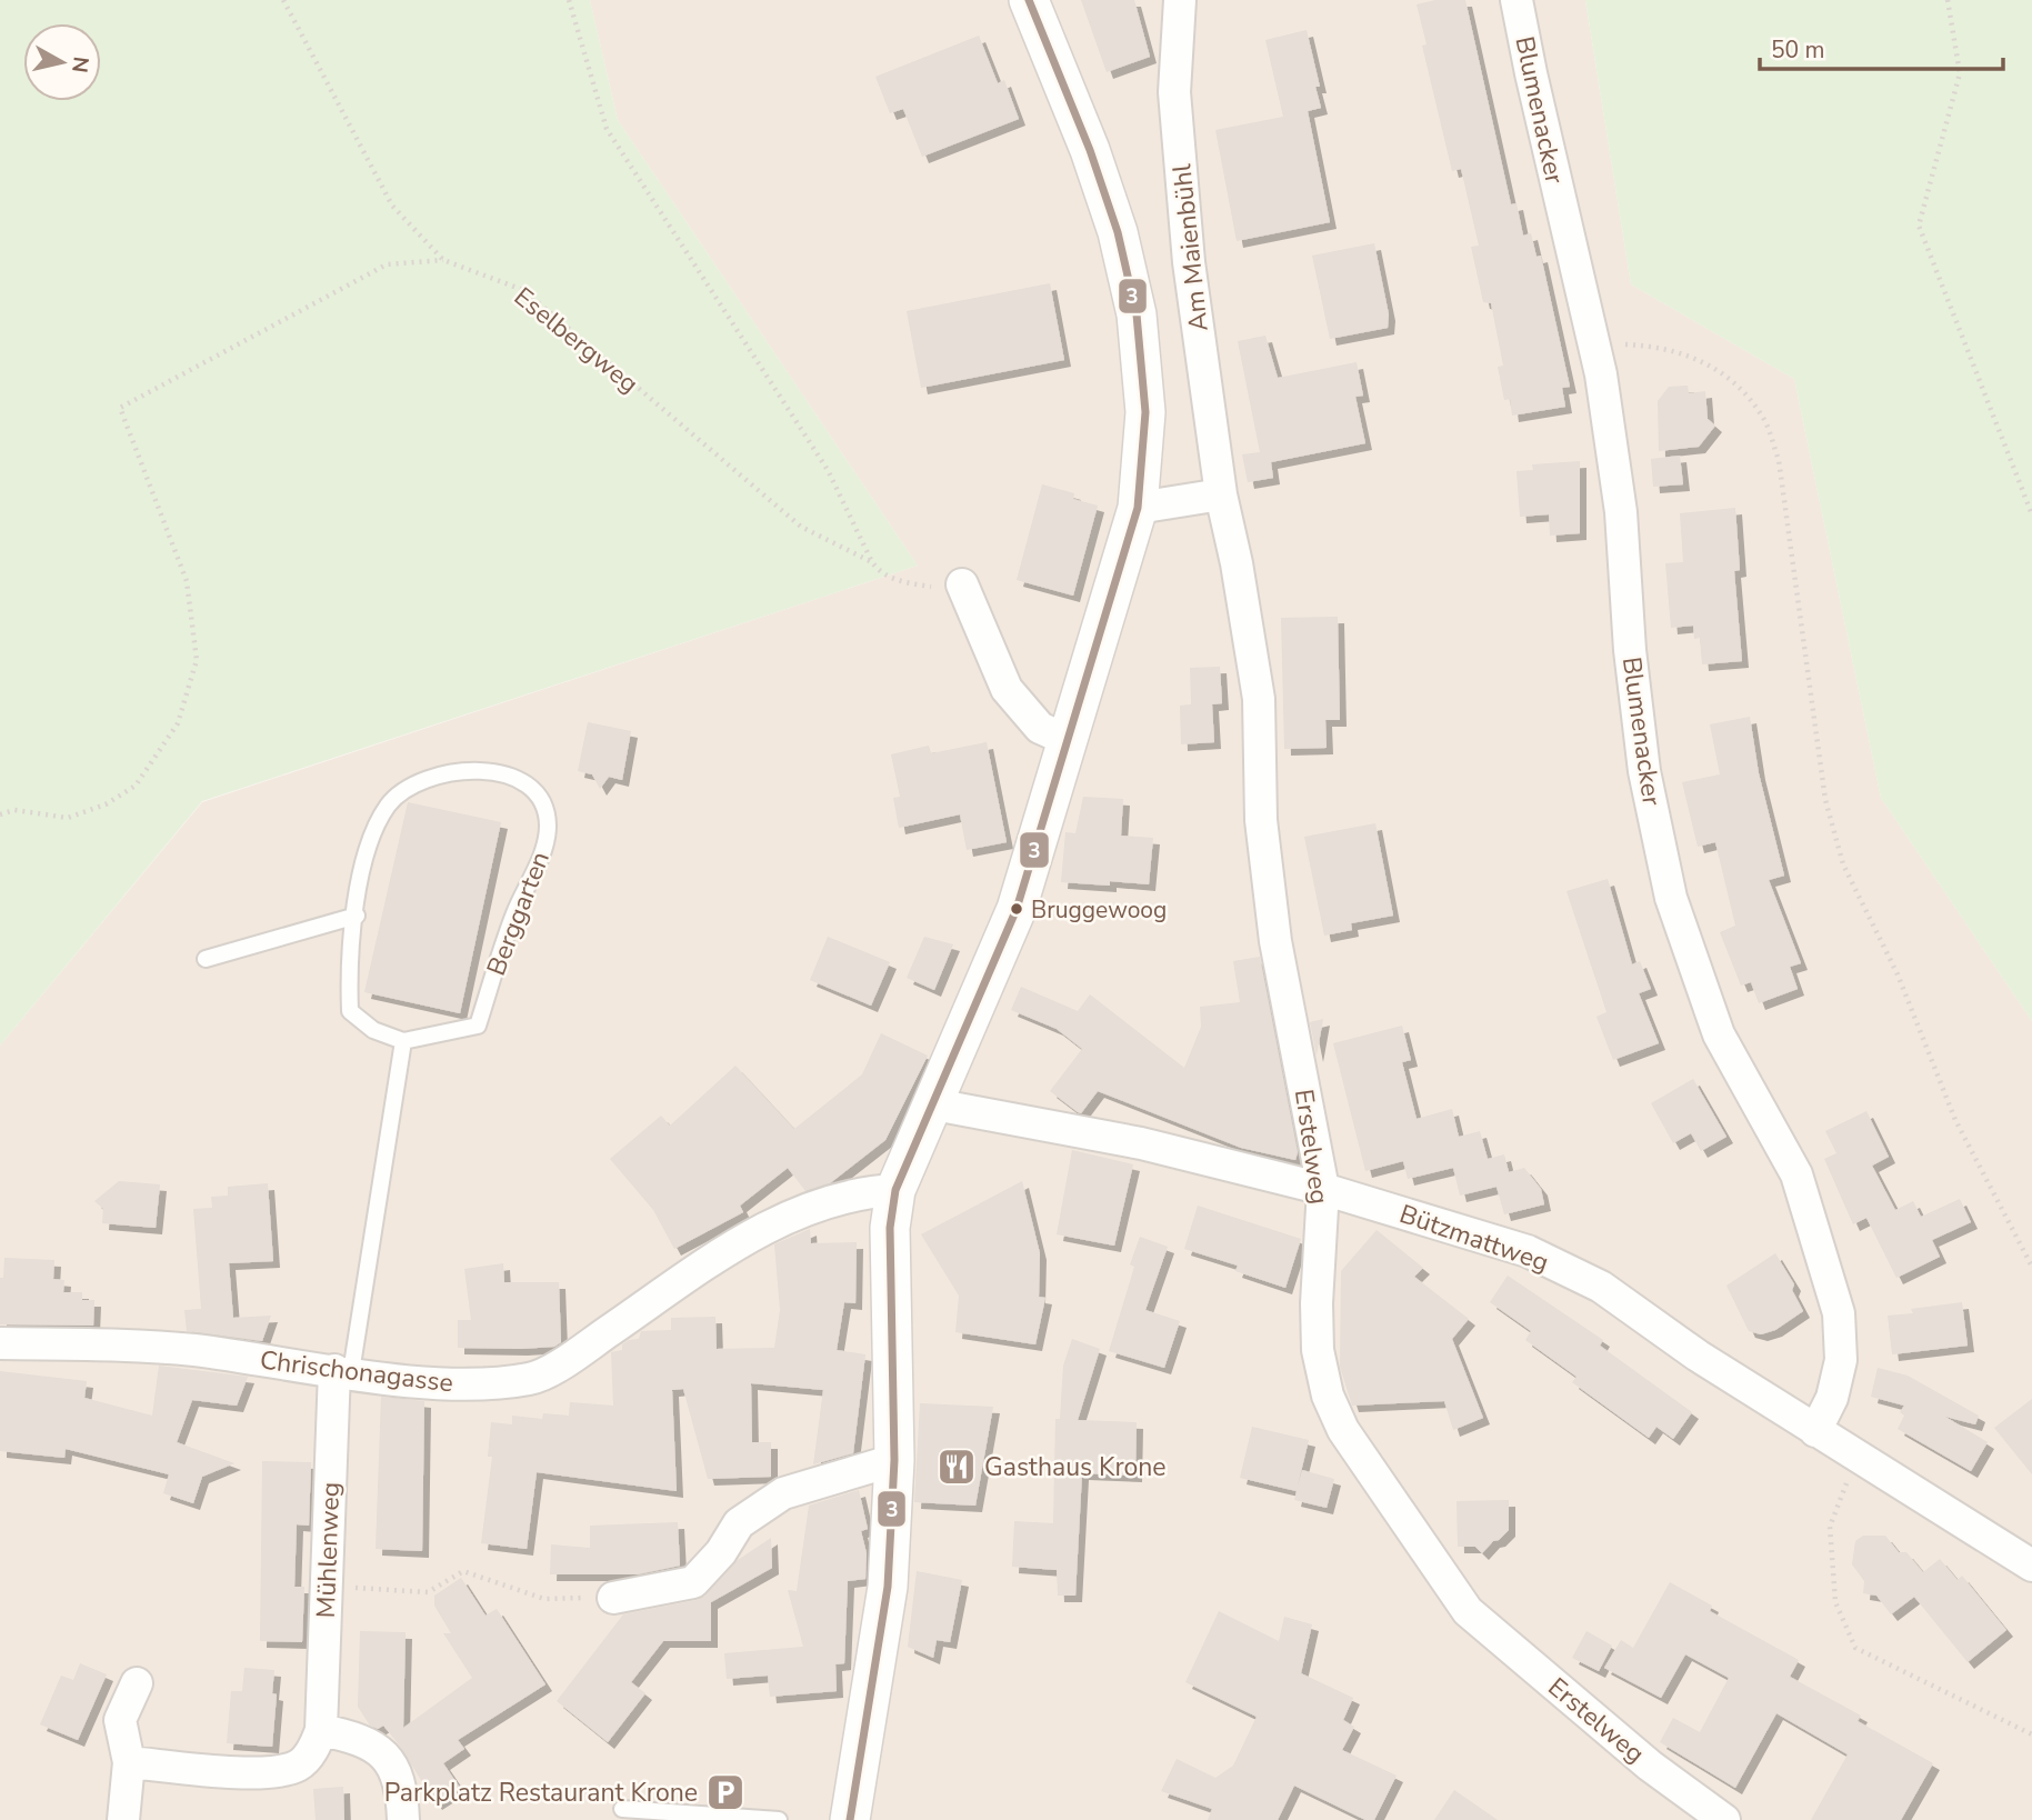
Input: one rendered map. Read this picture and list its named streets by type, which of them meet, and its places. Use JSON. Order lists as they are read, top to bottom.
{
  "streets": {
    "street": [
      "Blumenacker",
      "Am Maienbühl",
      "Erstelweg",
      "Bützmattweg",
      "Chrischonagasse",
      "Mühlenweg"
    ],
    "lane": ["Berggarten"],
    "path": ["Eselbergweg"]
  },
  "crossings": [
    ["Blumenacker", "Bützmattweg"],
    ["Am Maienbühl", "Erstelweg"],
    ["Erstelweg", "Bützmattweg"],
    ["Chrischonagasse", "Mühlenweg"]
  ],
  "places": {
    "other": ["Bruggewoog"],
    "restaurant": ["Gasthaus Krone"],
    "parking": ["Parkplatz Restaurant Krone"]
  },
  "lines": ["transit line 3"],
  "scale_bar": "50 m",
  "north": "right"
}
